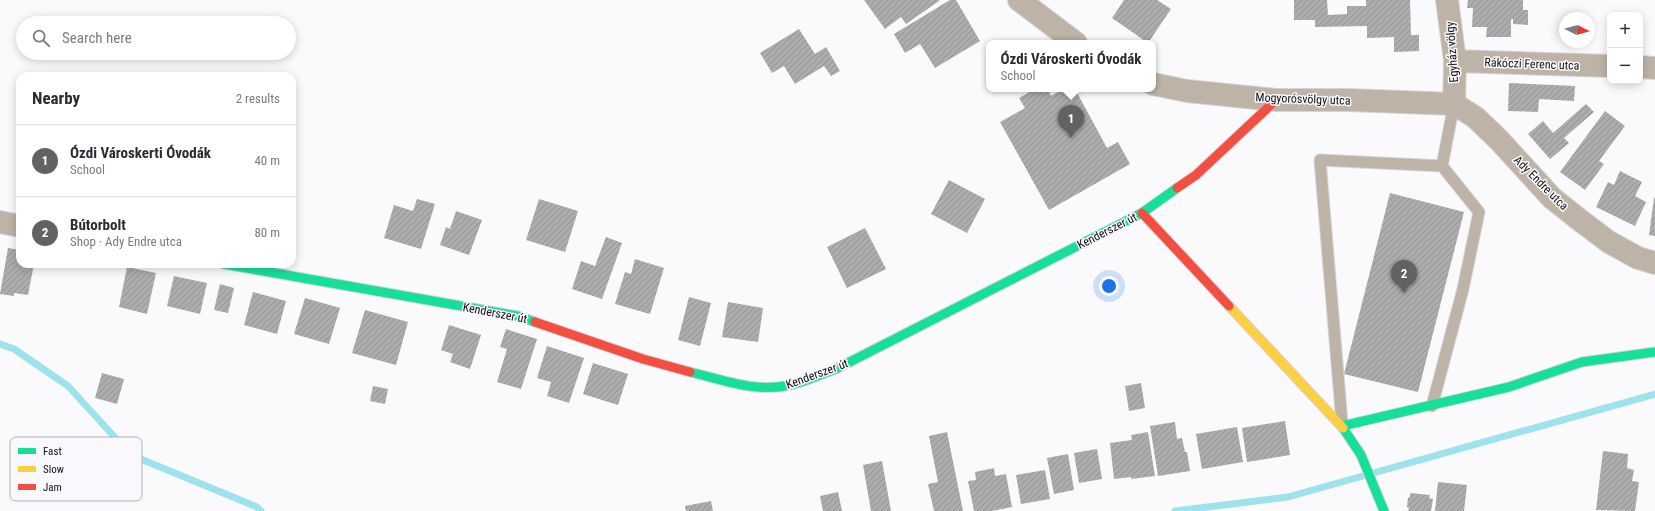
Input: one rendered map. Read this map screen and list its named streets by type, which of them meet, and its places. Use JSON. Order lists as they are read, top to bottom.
{
  "streets": {
    "street": [
      "Egyház völgy",
      "Rákóczi Ferenc utca",
      "Mogyorósvölgy utca",
      "Ady Endre utca",
      "Kenderszer út"
    ]
  },
  "crossings": [
    ["Egyház völgy", "Rákóczi Ferenc utca"],
    ["Egyház völgy", "Mogyorósvölgy utca"],
    ["Egyház völgy", "Ady Endre utca"],
    ["Mogyorósvölgy utca", "Ady Endre utca"],
    ["Mogyorósvölgy utca", "Kenderszer út"]
  ],
  "legend": ["Fast", "Slow", "Jam"],
  "north": "right",
  "page": {
    "map_buttons": ["+", "−"],
    "search": "Search here",
    "popup": ["Ózdi Városkerti Óvodák", "School"],
    "heading": ["Nearby", "2 results"],
    "pins": ["1", "2"],
    "list": [
      {
        "mark": "1",
        "name": "Ózdi Városkerti Óvodák",
        "note": "School",
        "value": "40 m"
      },
      {
        "mark": "2",
        "name": "Bútorbolt",
        "note": "Shop · Ady Endre utca",
        "value": "80 m"
      }
    ]
  }
}
